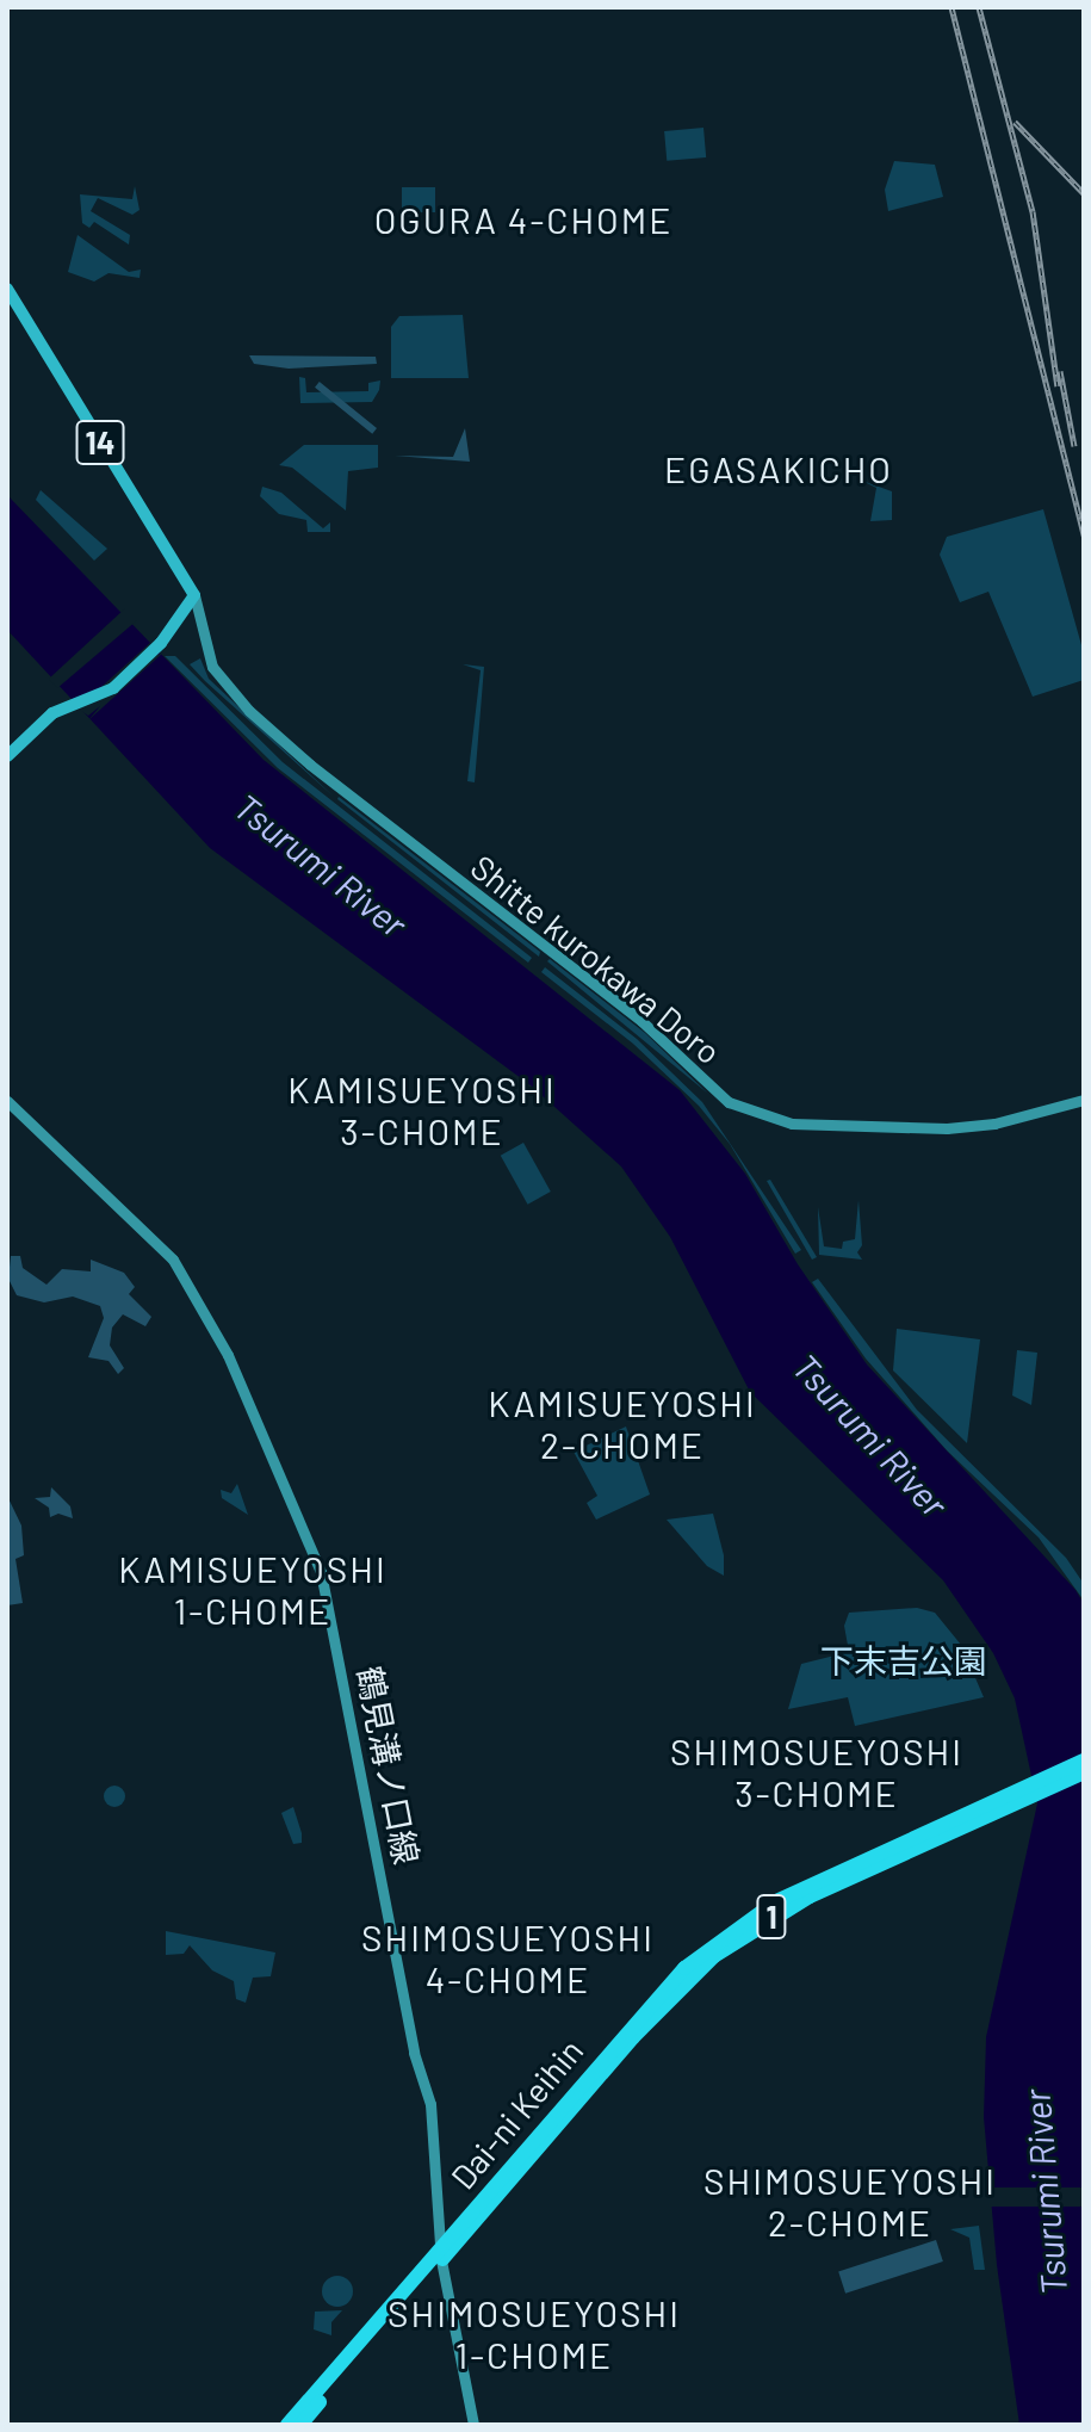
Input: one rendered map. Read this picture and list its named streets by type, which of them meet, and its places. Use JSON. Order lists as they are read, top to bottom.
{
  "streets": {
    "highway": ["1", "Dai-ni Keihin"],
    "main road": ["14", "Shitte kurokawa Doro", "鶴見溝ノ口線"]
  },
  "crossings": [
    ["14", "Shitte kurokawa Doro"],
    ["鶴見溝ノ口線", "Dai-ni Keihin"]
  ],
  "districts": [
    "OGURA 4-CHOME",
    "EGASAKICHO",
    "KAMISUEYOSHI 3-CHOME",
    "KAMISUEYOSHI 2-CHOME",
    "KAMISUEYOSHI 1-CHOME",
    "SHIMOSUEYOSHI 3-CHOME",
    "SHIMOSUEYOSHI 4-CHOME",
    "SHIMOSUEYOSHI 2-CHOME",
    "SHIMOSUEYOSHI 1-CHOME"
  ],
  "water": ["Tsurumi River"],
  "parks": ["下末吉公園"]
}
